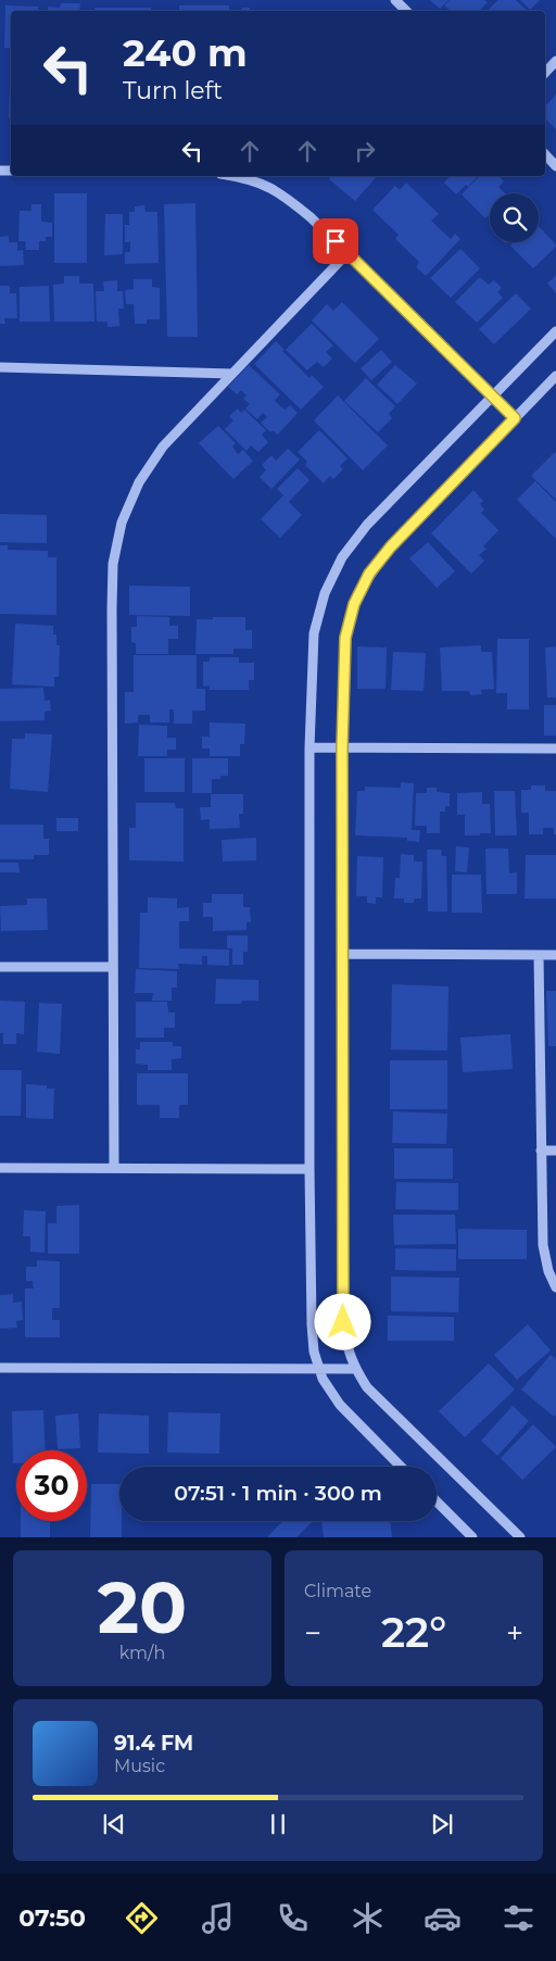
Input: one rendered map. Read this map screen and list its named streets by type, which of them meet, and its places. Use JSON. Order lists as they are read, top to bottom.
{
  "page": {
    "turn": ["240 m", "Turn left"],
    "limit": "30",
    "trip": "07:51 · 1 min · 300 m",
    "tile": [
      ["20", "km/h"],
      "Climate"
    ],
    "heat": ["−", "22°", "+"],
    "song": ["91.4 FM", "Music"],
    "tabs": "07:50"
  }
}
